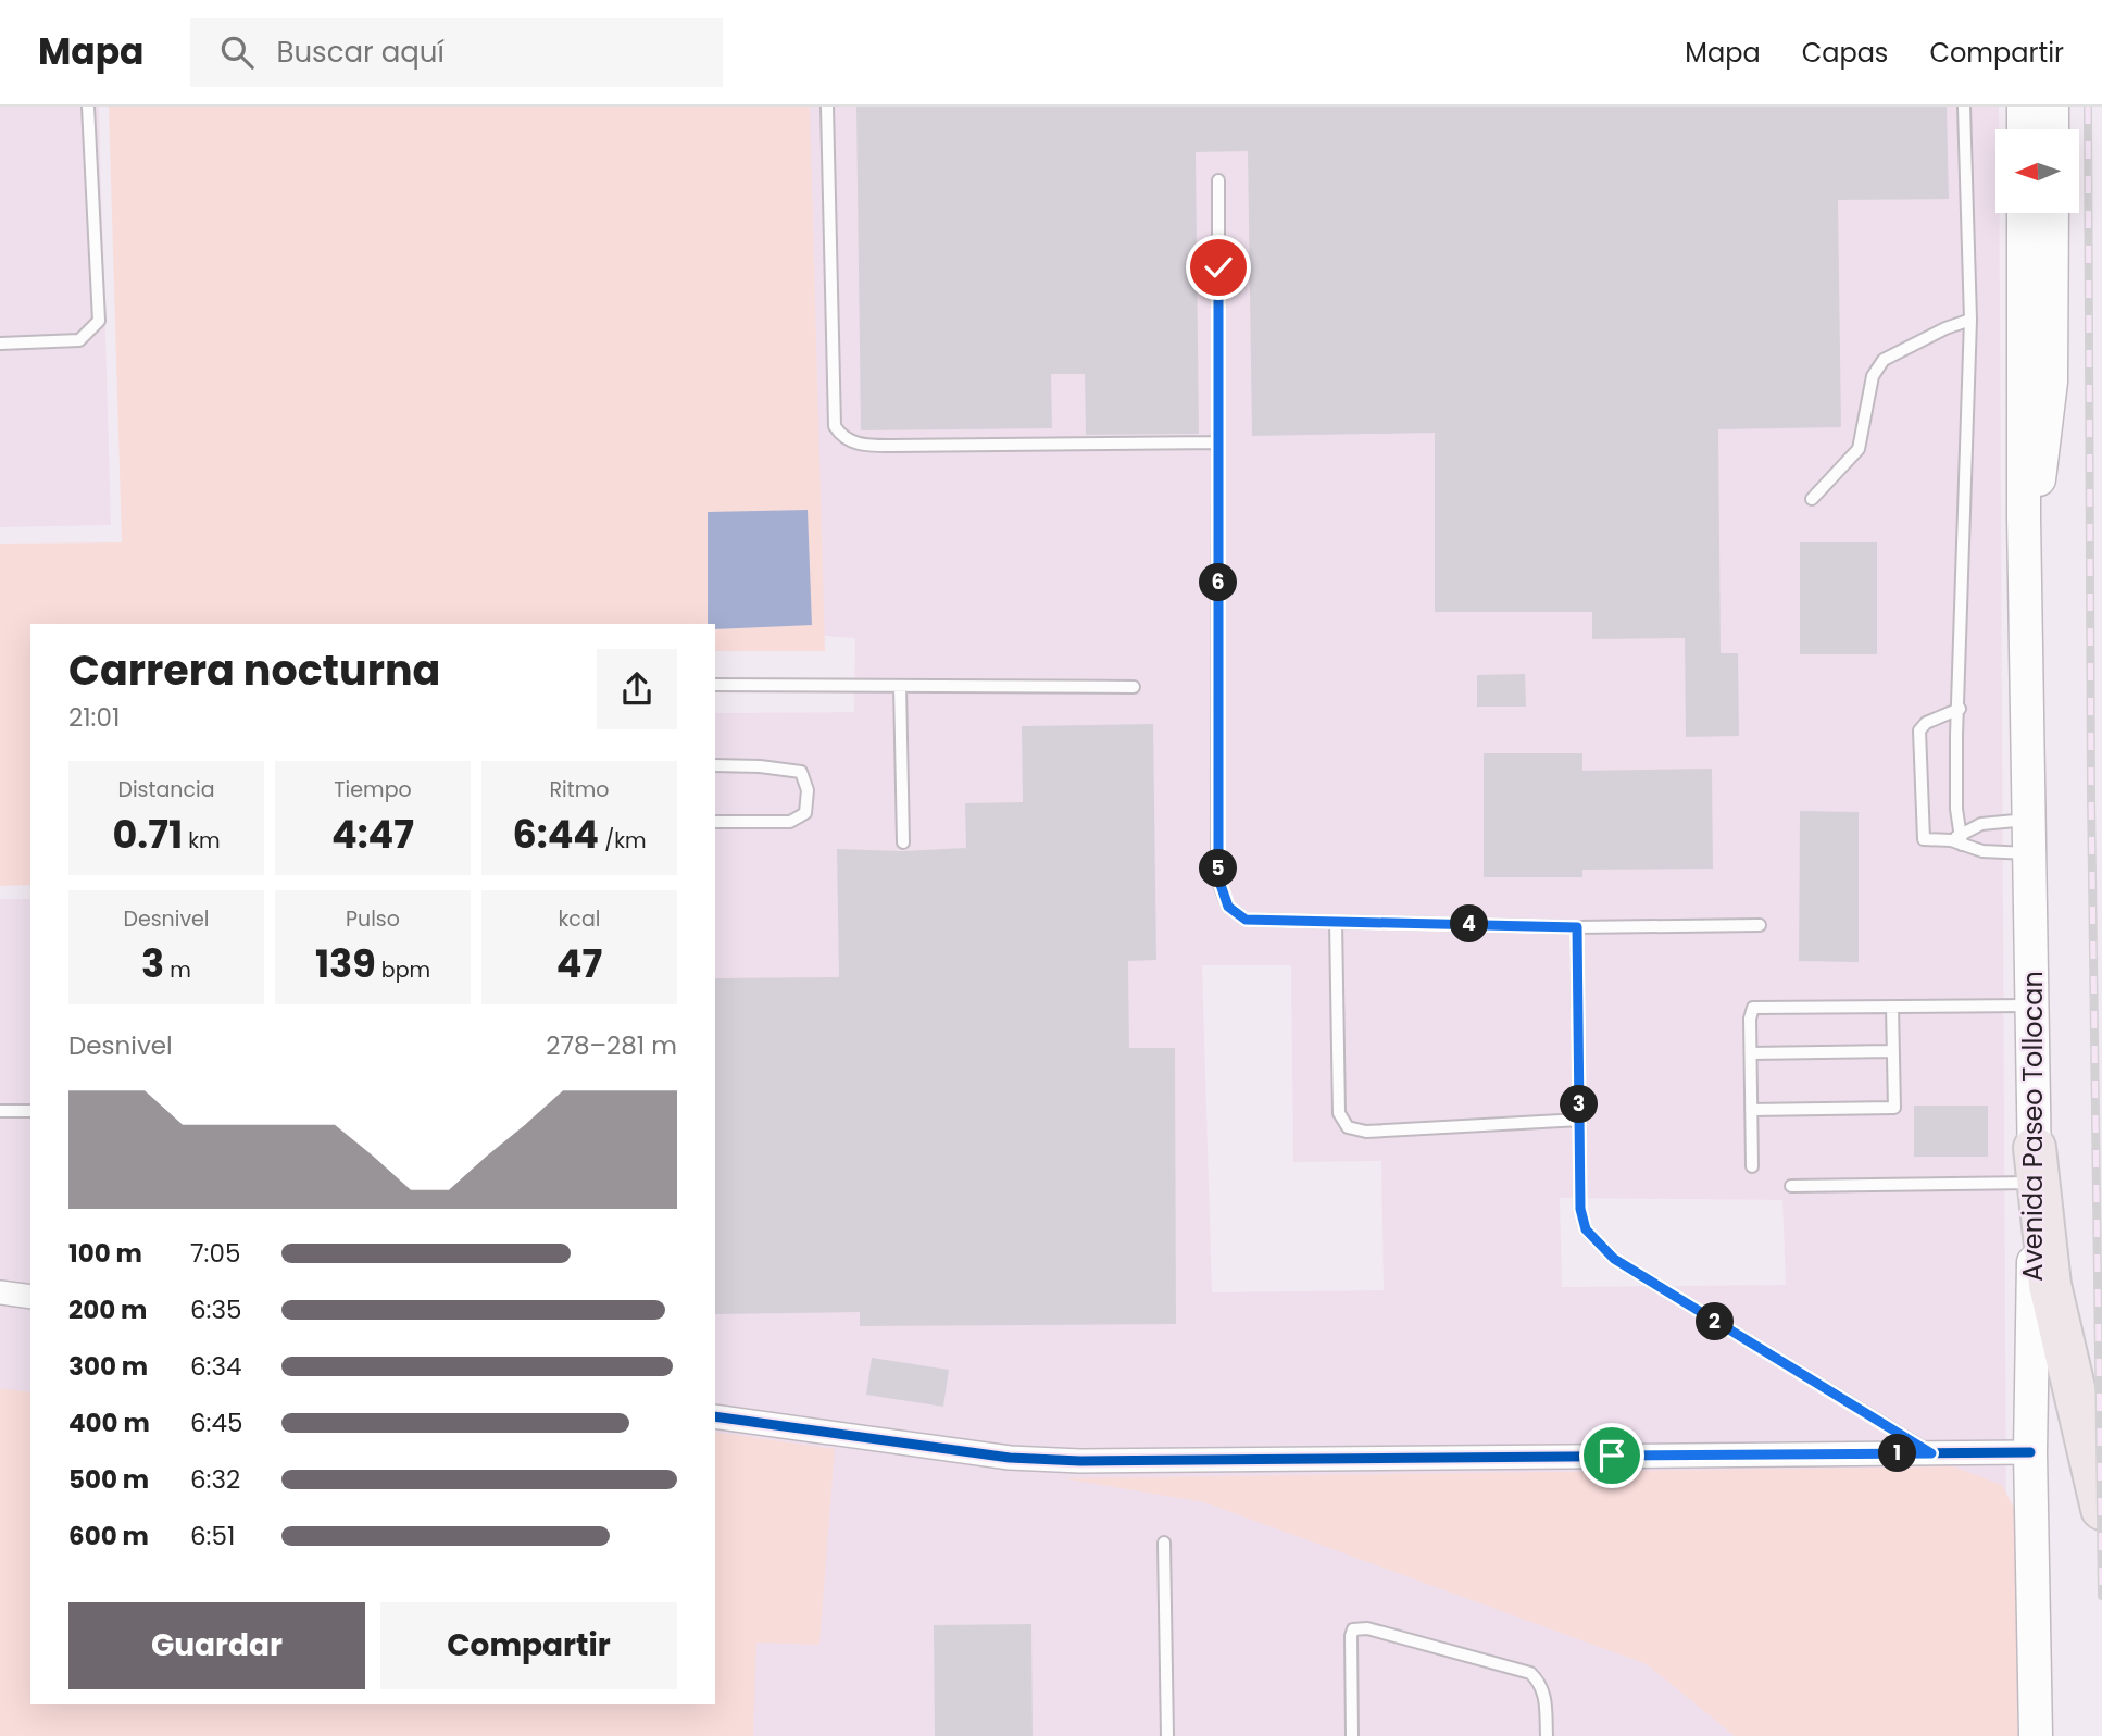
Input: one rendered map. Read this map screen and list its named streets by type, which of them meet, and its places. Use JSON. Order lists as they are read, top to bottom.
{
  "streets": {
    "main road": ["Avenida Paseo Tollocan"]
  },
  "north": "left",
  "page": {
    "header": "Mapa",
    "search": "Buscar aquí",
    "nav": ["Mapa", "Capas", "Compartir"],
    "pins": [
      "6",
      "5",
      "4",
      "3",
      "2",
      "1"
    ],
    "heading": ["Carrera nocturna", "21:01"],
    "stats": [
      ["Distancia", "0.71 km"],
      ["Tiempo", "4:47"],
      ["Ritmo", "6:44 /km"],
      ["Desnivel", "3 m"],
      ["Pulso", "139 bpm"],
      ["kcal", "47"]
    ],
    "chart": ["Desnivel", "278–281 m"],
    "list": [
      {
        "name": "100 m",
        "note": "7:05"
      },
      {
        "name": "200 m",
        "note": "6:35"
      },
      {
        "name": "300 m",
        "note": "6:34"
      },
      {
        "name": "400 m",
        "note": "6:45"
      },
      {
        "name": "500 m",
        "note": "6:32"
      },
      {
        "name": "600 m",
        "note": "6:51"
      }
    ],
    "buttons": ["Guardar", "Compartir"]
  }
}
